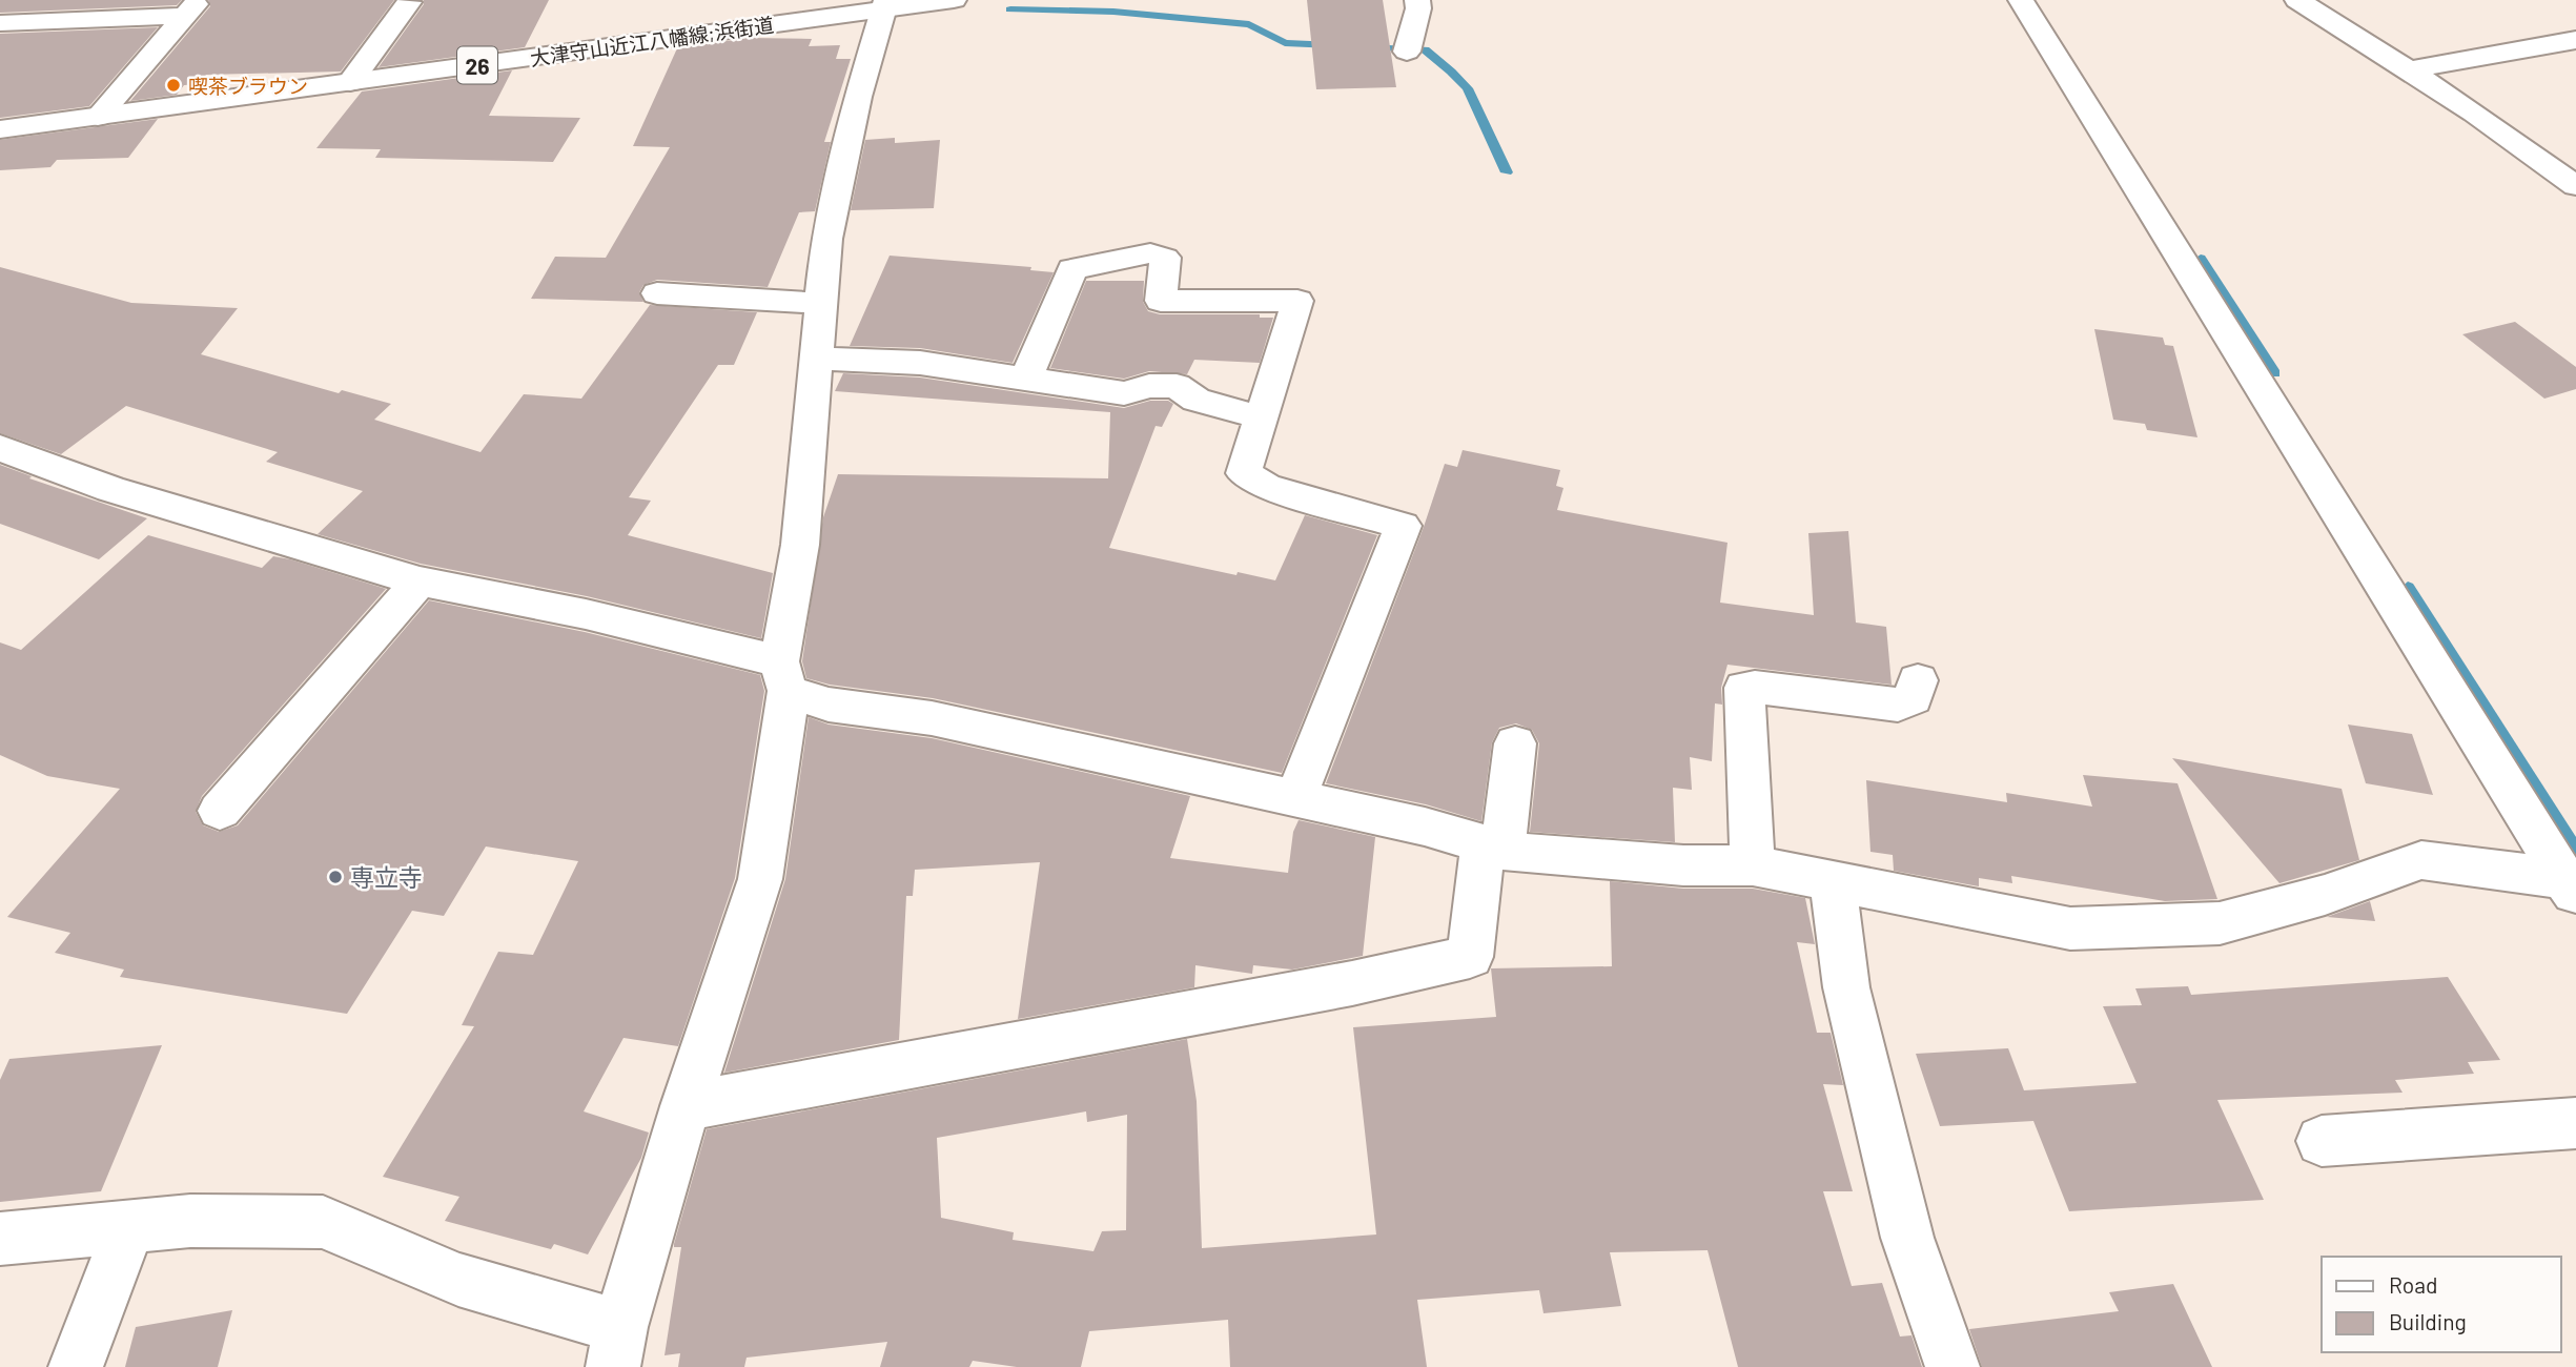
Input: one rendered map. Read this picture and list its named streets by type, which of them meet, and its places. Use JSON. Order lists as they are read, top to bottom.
{
  "streets": {
    "street": ["大津守山近江八幡線;浜街道", "26"]
  },
  "places": ["喫茶ブラウン", "専立寺"],
  "legend": ["Road", "Building"]
}
